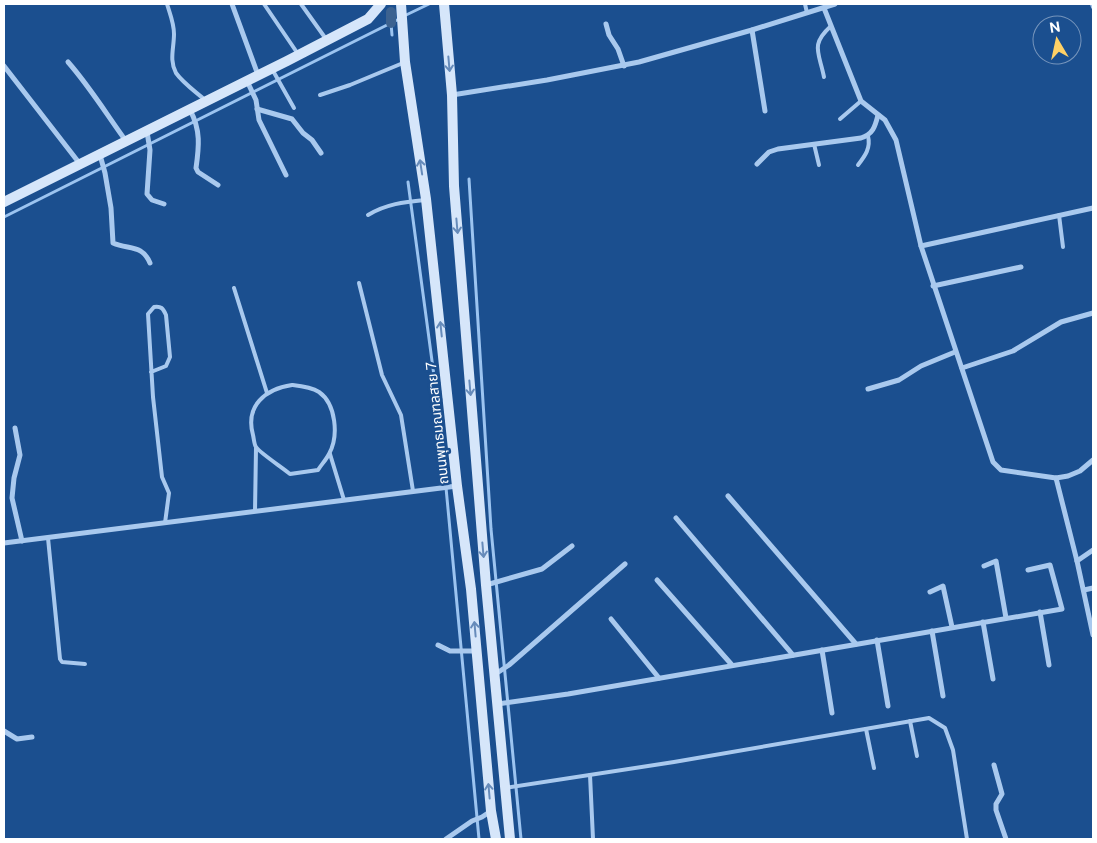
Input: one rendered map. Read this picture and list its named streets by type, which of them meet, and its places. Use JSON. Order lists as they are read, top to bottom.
{
  "streets": {
    "main road": ["ถนนพุทธมณฑลสาย 7"]
  },
  "north": "top"
}
